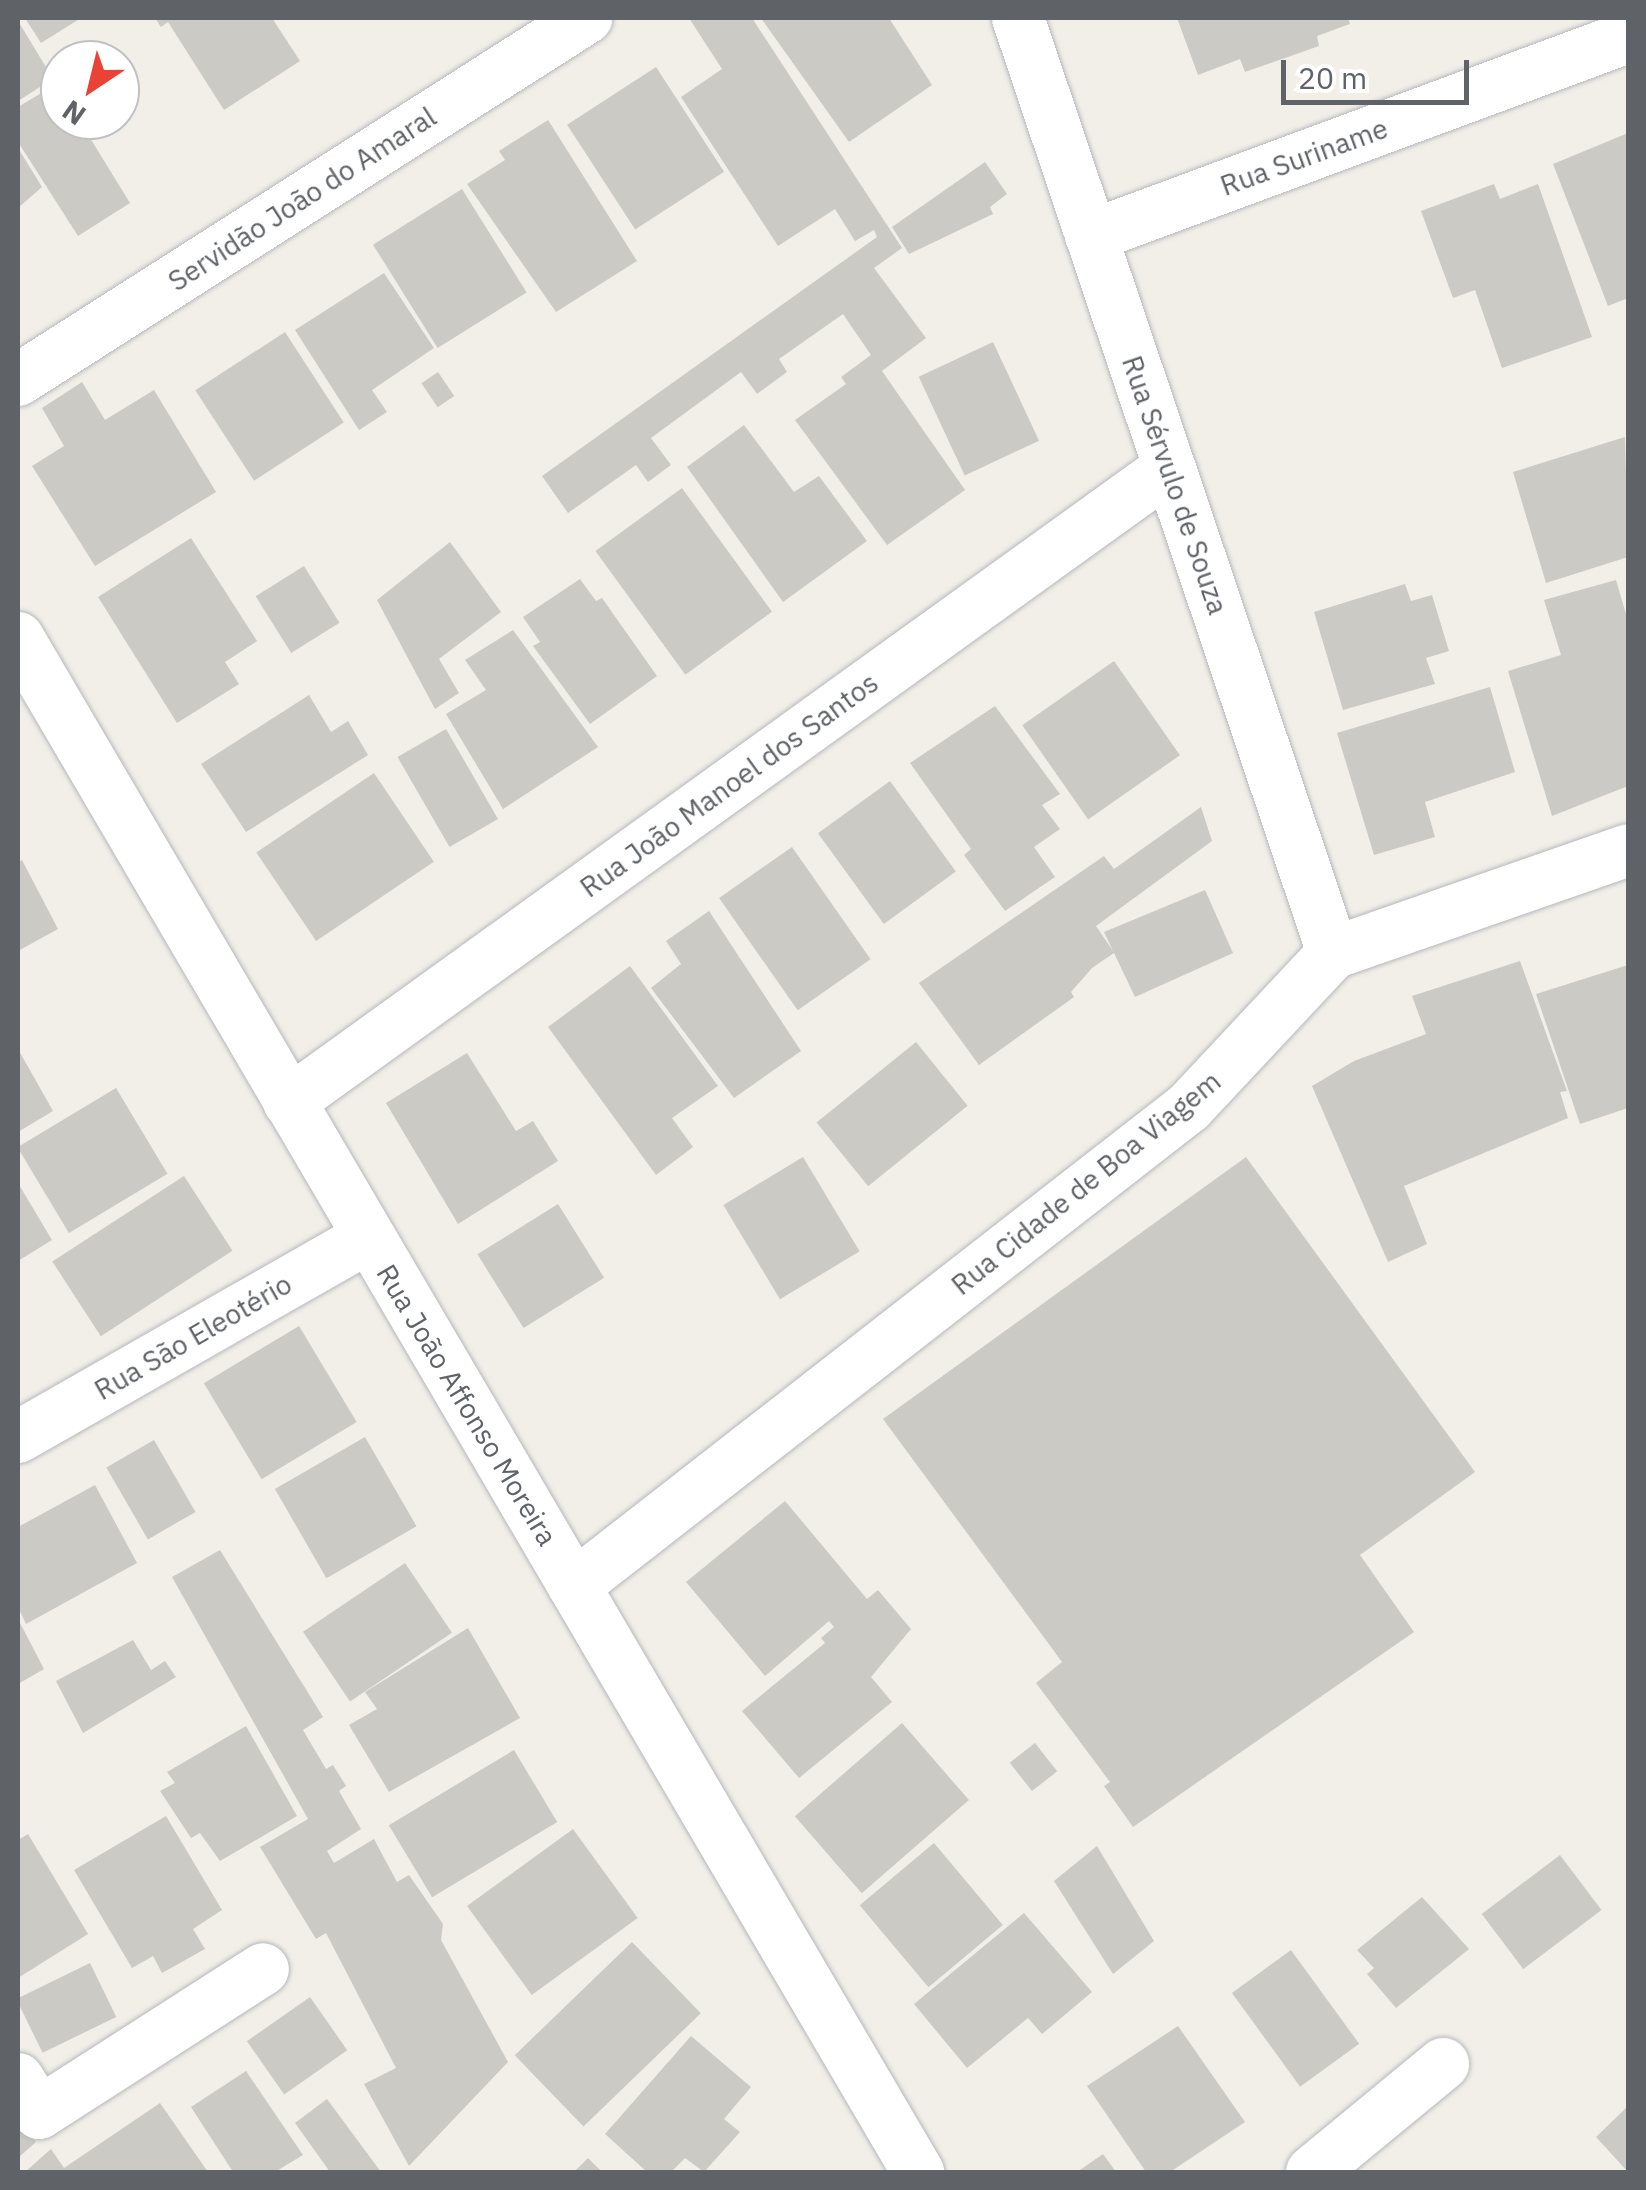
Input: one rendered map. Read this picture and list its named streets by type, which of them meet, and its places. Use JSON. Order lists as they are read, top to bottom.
{
  "streets": {
    "street": [
      "Rua Suriname",
      "Servidão João do Amaral",
      "Rua Sérvulo de Souza",
      "Rua João Manoel dos Santos",
      "Rua Cidade de Boa Viagem",
      "Rua São Eleotério",
      "Rua João Affonso Moreira"
    ]
  },
  "crossings": [
    ["Rua Suriname", "Rua Sérvulo de Souza"],
    ["Rua Sérvulo de Souza", "Rua João Manoel dos Santos"],
    ["Rua Sérvulo de Souza", "Rua Cidade de Boa Viagem"],
    ["Rua João Manoel dos Santos", "Rua João Affonso Moreira"],
    ["Rua Cidade de Boa Viagem", "Rua João Affonso Moreira"],
    ["Rua São Eleotério", "Rua João Affonso Moreira"]
  ],
  "scale_bar": "20 m",
  "north": "bottom left"
}
